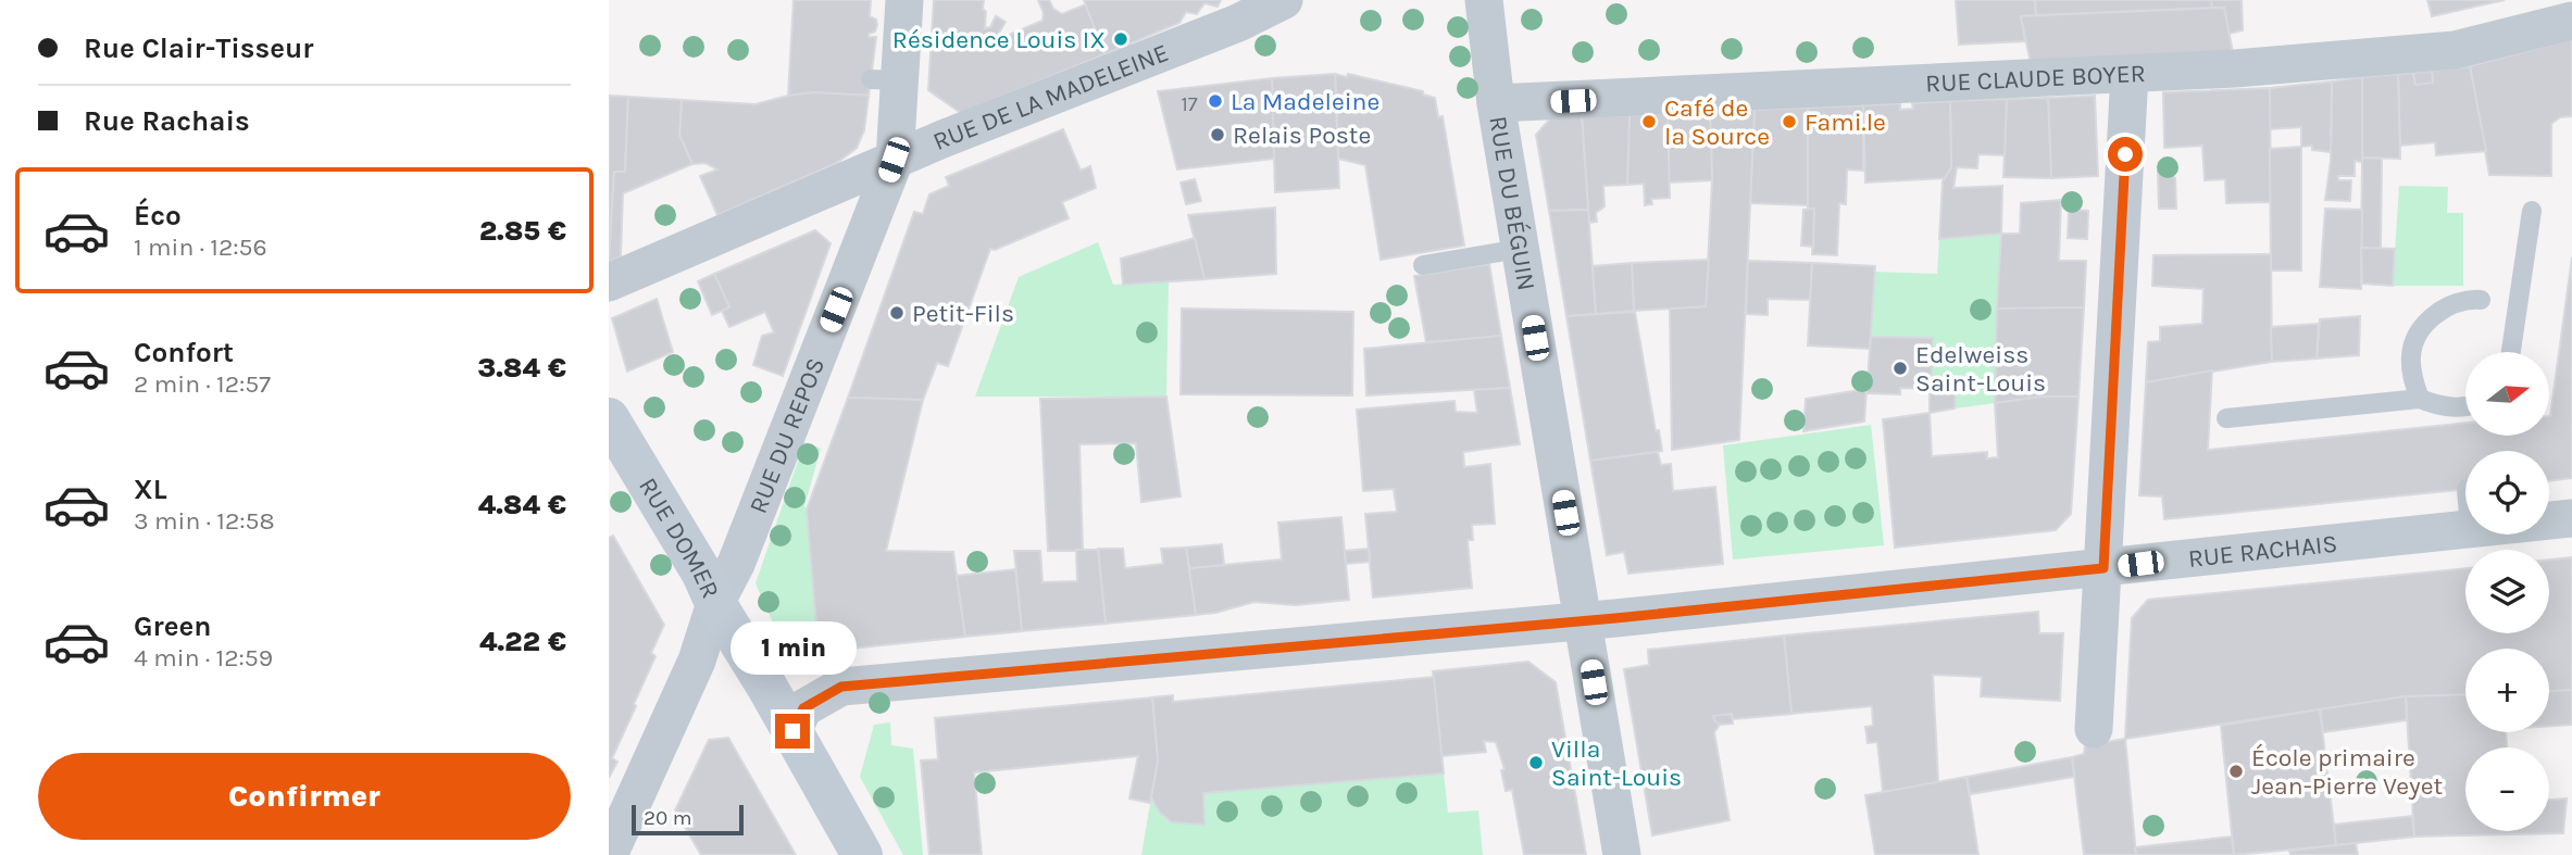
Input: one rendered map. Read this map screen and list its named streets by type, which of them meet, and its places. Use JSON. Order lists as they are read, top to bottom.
{
  "streets": {
    "street": [
      "RUE CLAUDE BOYER",
      "RUE DE LA MADELEINE",
      "RUE DU BÉGUIN",
      "RUE DU REPOS",
      "RUE DOMER",
      "RUE RACHAIS"
    ]
  },
  "crossings": [
    ["RUE CLAUDE BOYER", "RUE DU BÉGUIN"],
    ["RUE DE LA MADELEINE", "RUE DU REPOS"],
    ["RUE DU BÉGUIN", "RUE RACHAIS"],
    ["RUE DU REPOS", "RUE DOMER"],
    ["RUE DOMER", "RUE RACHAIS"]
  ],
  "places": [
    "Résidence Louis IX",
    "La Madeleine",
    "Café de la Source",
    "Fami.le",
    "Relais Poste",
    "Petit-Fils",
    "Edelweiss Saint-Louis",
    "Villa Saint-Louis",
    "École primaire Jean-Pierre Veyet"
  ],
  "house_numbers": ["17"],
  "scale_bar": "20 m",
  "north": "right",
  "page": {
    "banner": ["Rue Clair-Tisseur", "Rue Rachais"],
    "list": [
      {
        "name": "Éco",
        "note": "1 min · 12:56",
        "value": "2.85 €"
      },
      {
        "name": "Confort",
        "note": "2 min · 12:57",
        "value": "3.84 €"
      },
      {
        "name": "XL",
        "note": "3 min · 12:58",
        "value": "4.84 €"
      },
      {
        "name": "Green",
        "note": "4 min · 12:59",
        "value": "4.22 €"
      }
    ],
    "map_buttons": ["+", "−"],
    "bubble": "1 min",
    "buttons": "Confirmer",
    "scale": "20 m"
  }
}
